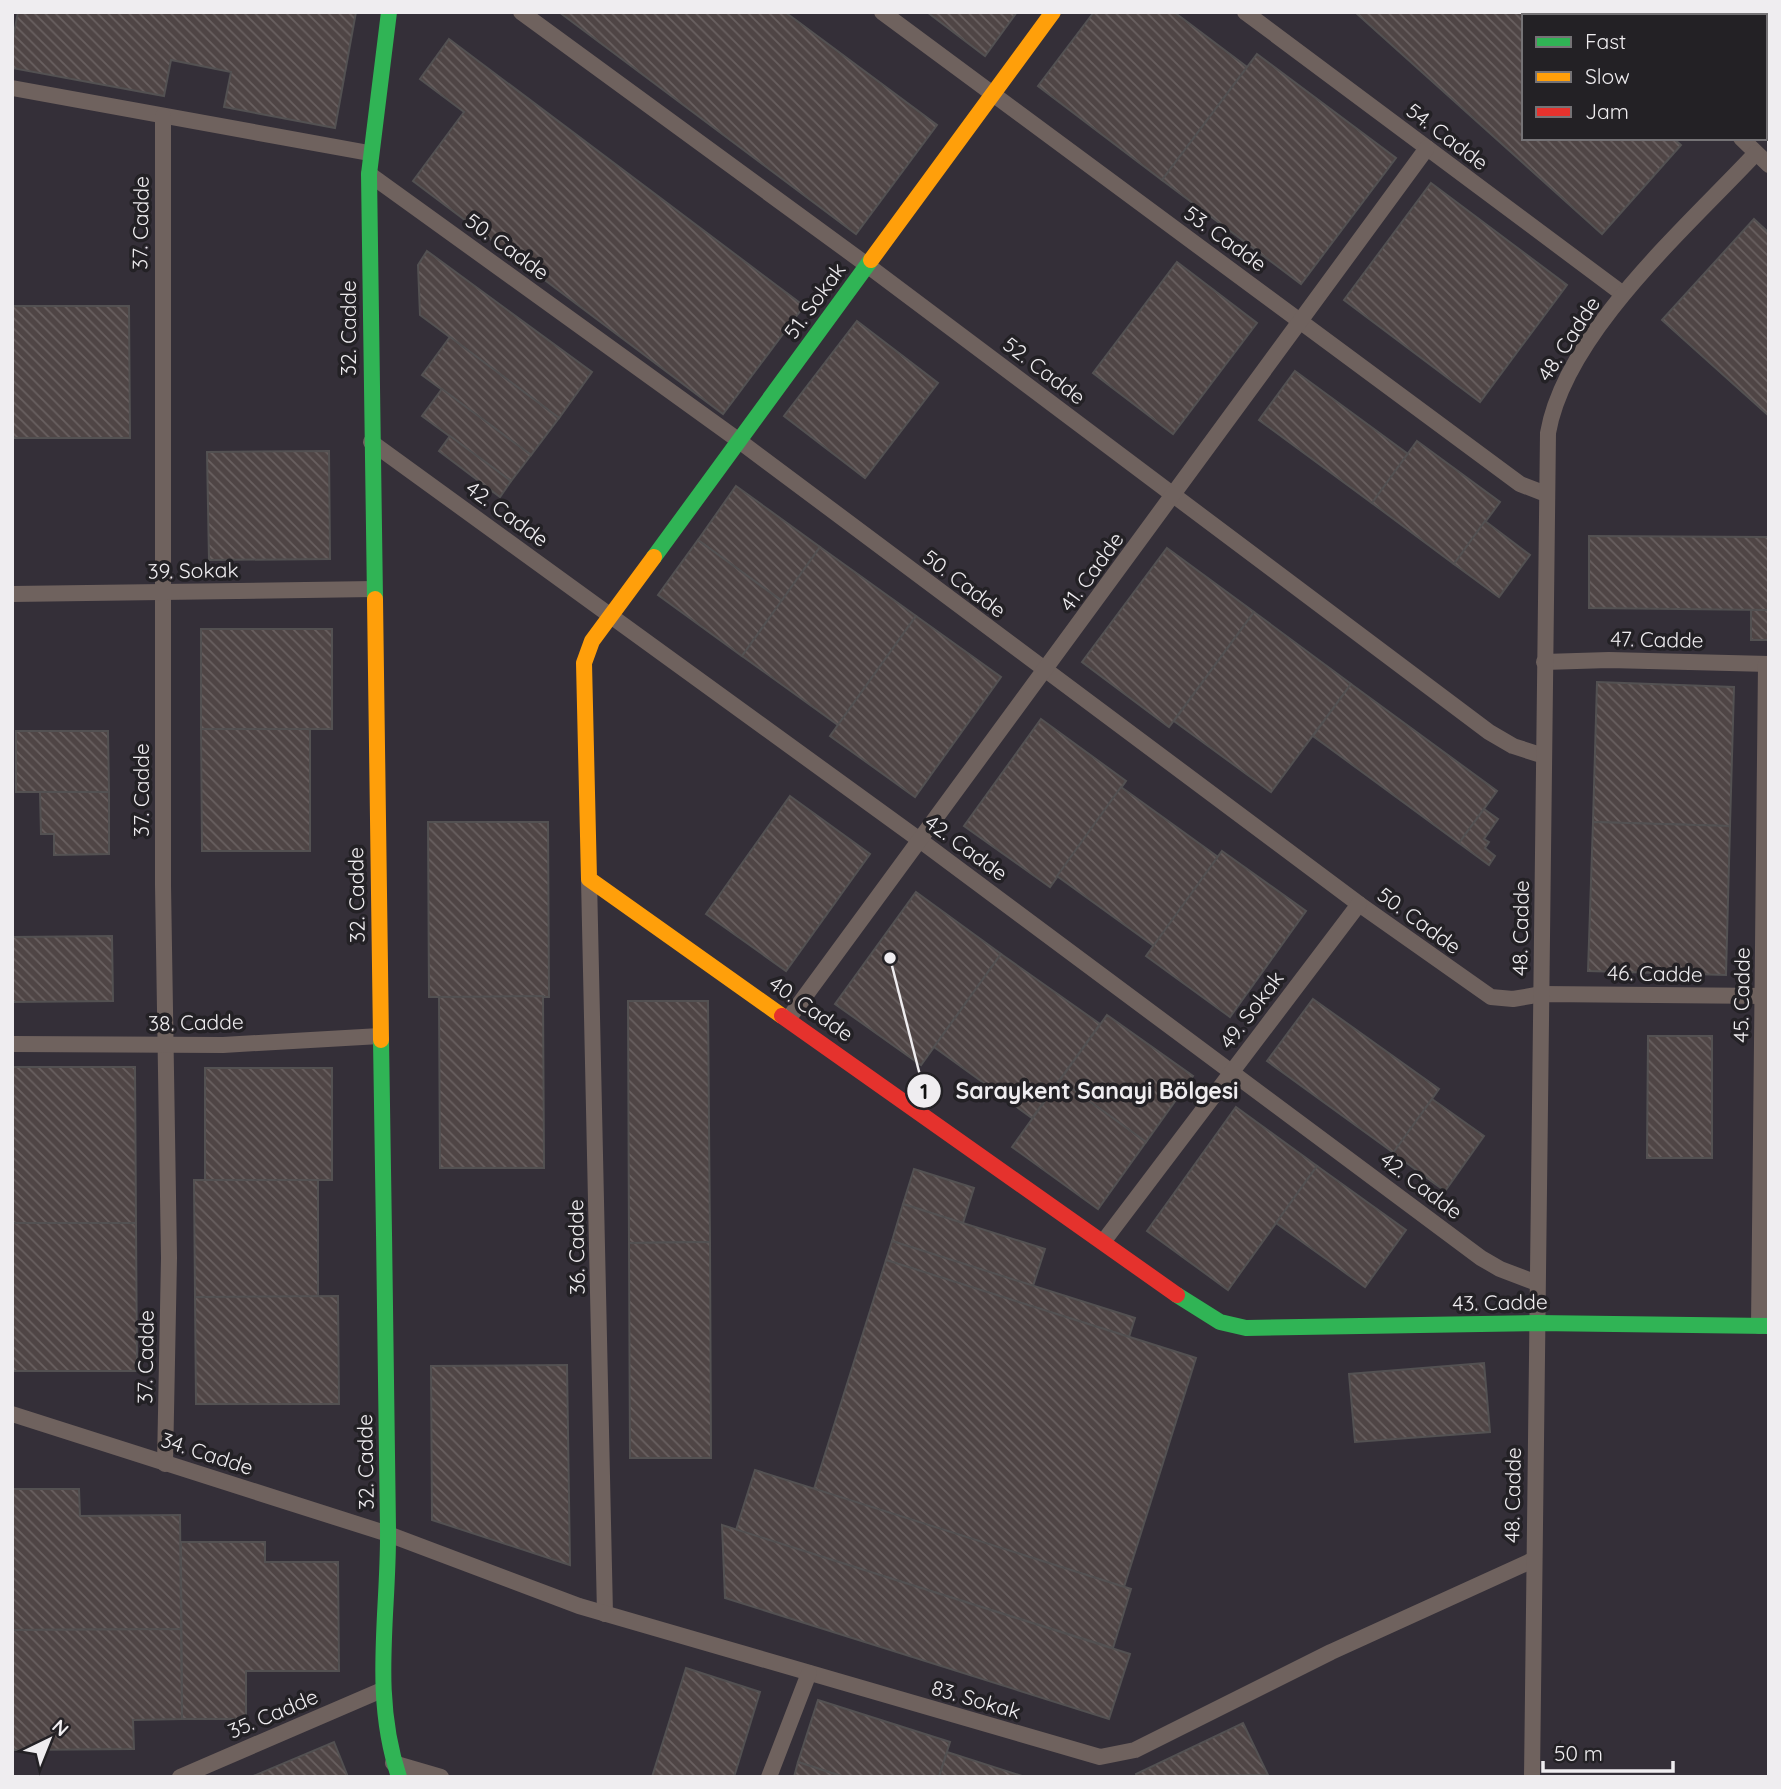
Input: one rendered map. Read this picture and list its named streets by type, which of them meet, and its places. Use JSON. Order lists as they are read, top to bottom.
{
  "streets": {
    "street": [
      "54. Cadde",
      "37. Cadde",
      "53. Cadde",
      "50. Cadde",
      "51. Sokak",
      "32. Cadde",
      "48. Cadde",
      "52. Cadde",
      "42. Cadde",
      "39. Sokak",
      "41. Cadde",
      "47. Cadde",
      "46. Cadde",
      "45. Cadde",
      "40. Cadde",
      "49. Sokak",
      "38. Cadde",
      "36. Cadde",
      "43. Cadde",
      "34. Cadde",
      "83. Sokak",
      "35. Cadde"
    ]
  },
  "crossings": [
    ["54. Cadde", "48. Cadde"],
    ["54. Cadde", "41. Cadde"],
    ["37. Cadde", "39. Sokak"],
    ["37. Cadde", "38. Cadde"],
    ["37. Cadde", "34. Cadde"],
    ["53. Cadde", "51. Sokak"],
    ["53. Cadde", "48. Cadde"],
    ["53. Cadde", "41. Cadde"],
    ["50. Cadde", "51. Sokak"],
    ["50. Cadde", "32. Cadde"],
    ["50. Cadde", "48. Cadde"],
    ["50. Cadde", "41. Cadde"],
    ["50. Cadde", "46. Cadde"],
    ["50. Cadde", "49. Sokak"],
    ["51. Sokak", "52. Cadde"],
    ["51. Sokak", "42. Cadde"],
    ["32. Cadde", "42. Cadde"],
    ["32. Cadde", "39. Sokak"],
    ["32. Cadde", "38. Cadde"],
    ["32. Cadde", "34. Cadde"],
    ["32. Cadde", "83. Sokak"],
    ["32. Cadde", "35. Cadde"],
    ["48. Cadde", "52. Cadde"],
    ["48. Cadde", "42. Cadde"],
    ["48. Cadde", "47. Cadde"],
    ["48. Cadde", "46. Cadde"],
    ["48. Cadde", "43. Cadde"],
    ["48. Cadde", "83. Sokak"],
    ["52. Cadde", "41. Cadde"],
    ["42. Cadde", "41. Cadde"],
    ["42. Cadde", "49. Sokak"],
    ["41. Cadde", "40. Cadde"],
    ["47. Cadde", "45. Cadde"],
    ["46. Cadde", "45. Cadde"],
    ["45. Cadde", "43. Cadde"],
    ["40. Cadde", "49. Sokak"],
    ["40. Cadde", "36. Cadde"],
    ["40. Cadde", "43. Cadde"],
    ["36. Cadde", "83. Sokak"],
    ["34. Cadde", "83. Sokak"]
  ],
  "places": ["Saraykent Sanayi Bölgesi"],
  "legend": ["Fast", "Slow", "Jam"],
  "scale_bar": "50 m",
  "north": "top right"
}
